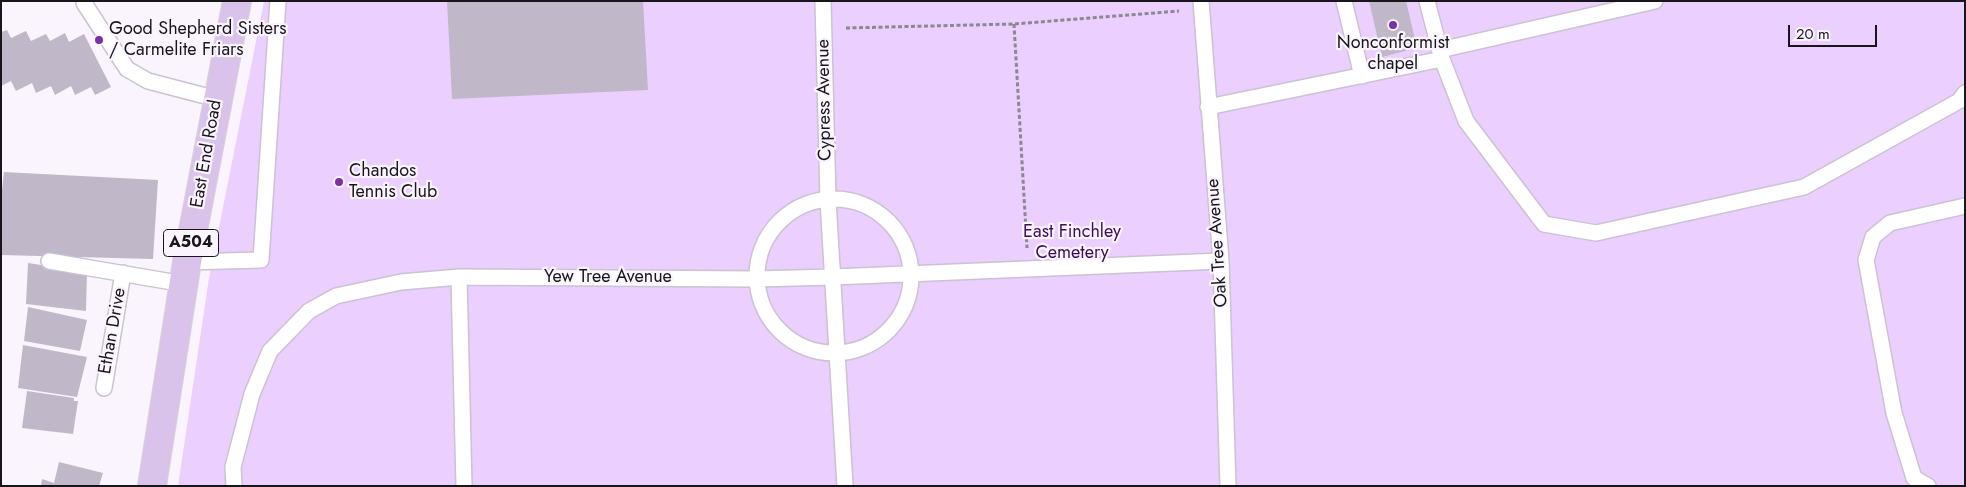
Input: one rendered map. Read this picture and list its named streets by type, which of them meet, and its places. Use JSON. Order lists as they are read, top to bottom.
{
  "streets": {
    "main road": ["East End Road", "A504"],
    "lane": [
      "Cypress Avenue",
      "Oak Tree Avenue",
      "Yew Tree Avenue",
      "Ethan Drive"
    ]
  },
  "crossings": [
    ["Cypress Avenue", "Yew Tree Avenue"],
    ["East End Road", "Ethan Drive"]
  ],
  "parks": ["East Finchley Cemetery"],
  "places": ["Nonconformist chapel", "Good Shepherd Sisters / Carmelite Friars", "Chandos Tennis Club"],
  "scale_bar": "20 m"
}
